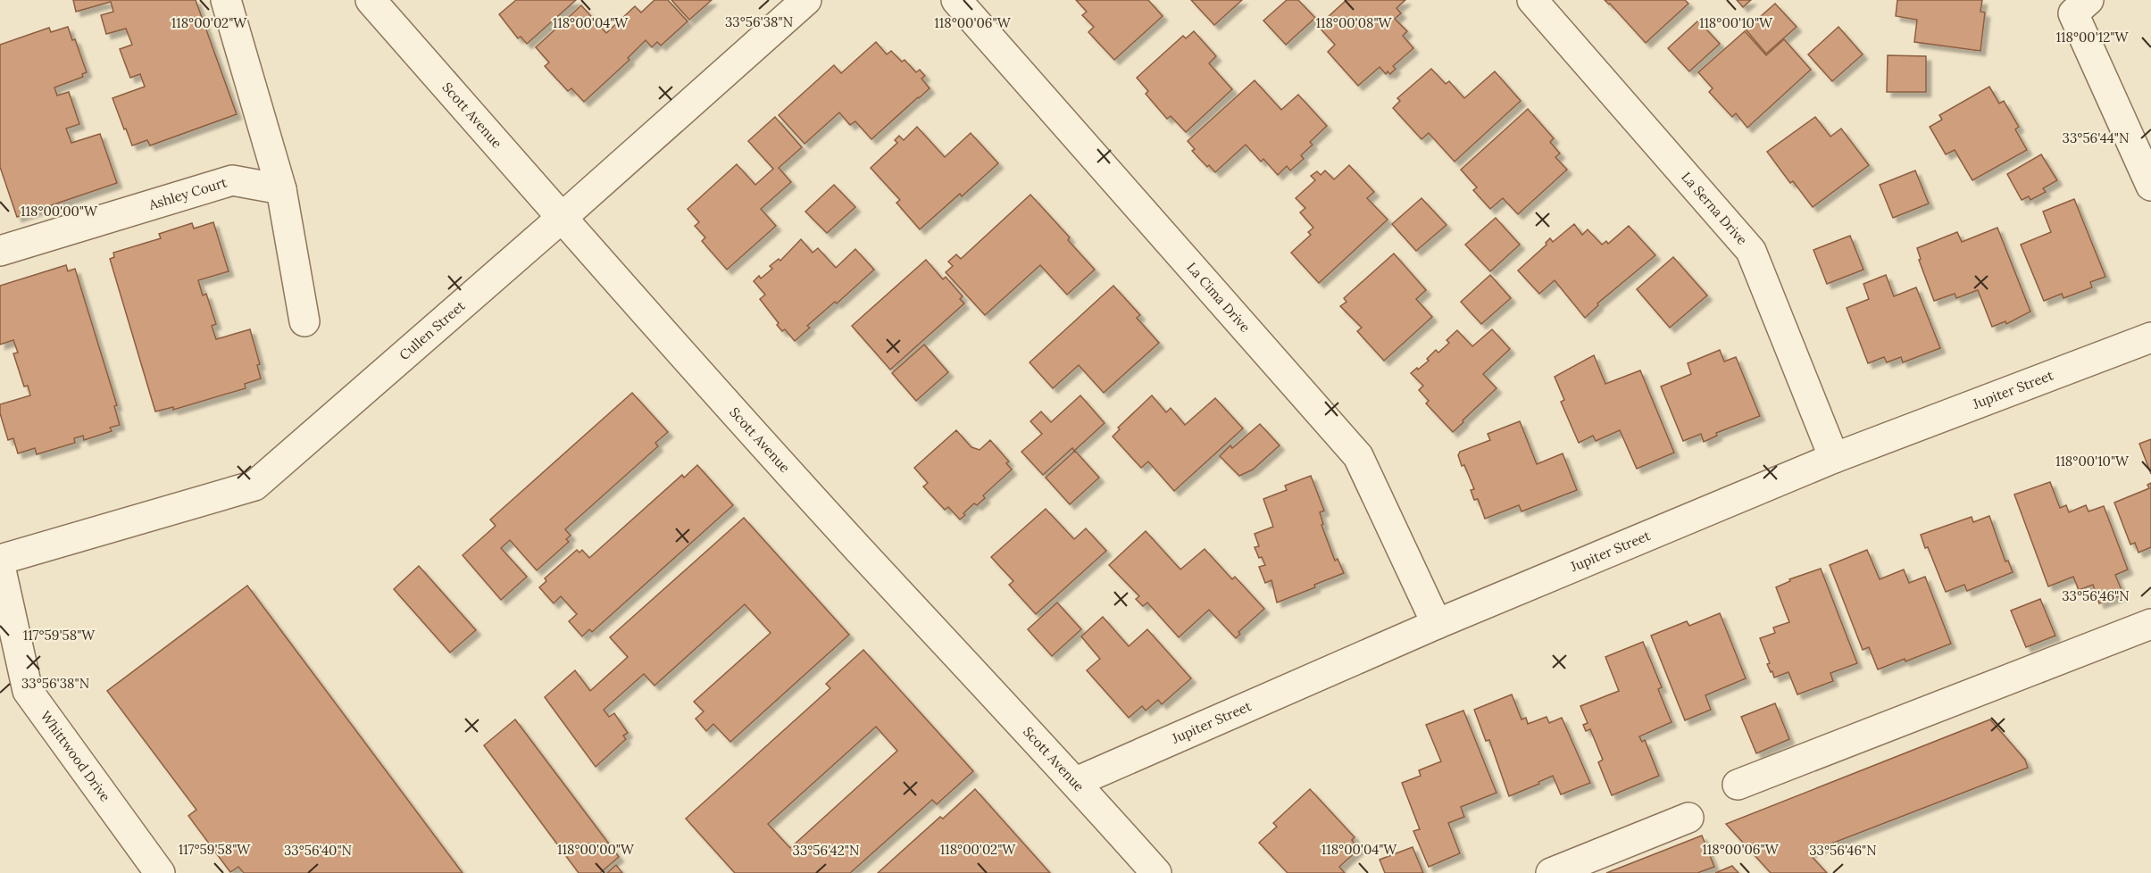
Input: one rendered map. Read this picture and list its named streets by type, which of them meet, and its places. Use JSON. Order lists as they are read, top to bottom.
{
  "streets": {
    "street": [
      "Scott Avenue",
      "Ashley Court",
      "La Serna Drive",
      "La Cima Drive",
      "Cullen Street",
      "Jupiter Street",
      "Whittwood Drive"
    ]
  },
  "crossings": [
    ["Scott Avenue", "Cullen Street"],
    ["Scott Avenue", "Jupiter Street"],
    ["La Serna Drive", "Jupiter Street"],
    ["La Cima Drive", "Jupiter Street"]
  ],
  "coordinates": [
    "33°56'38\"N",
    "118°00'02\"W",
    "118°00'04\"W",
    "118°00'06\"W",
    "118°00'08\"W",
    "118°00'10\"W",
    "118°00'12\"W",
    "33°56'44\"N",
    "118°00'00\"W",
    "33°56'46\"N",
    "117°59'58\"W",
    "33°56'40\"N",
    "33°56'42\"N"
  ]
}
